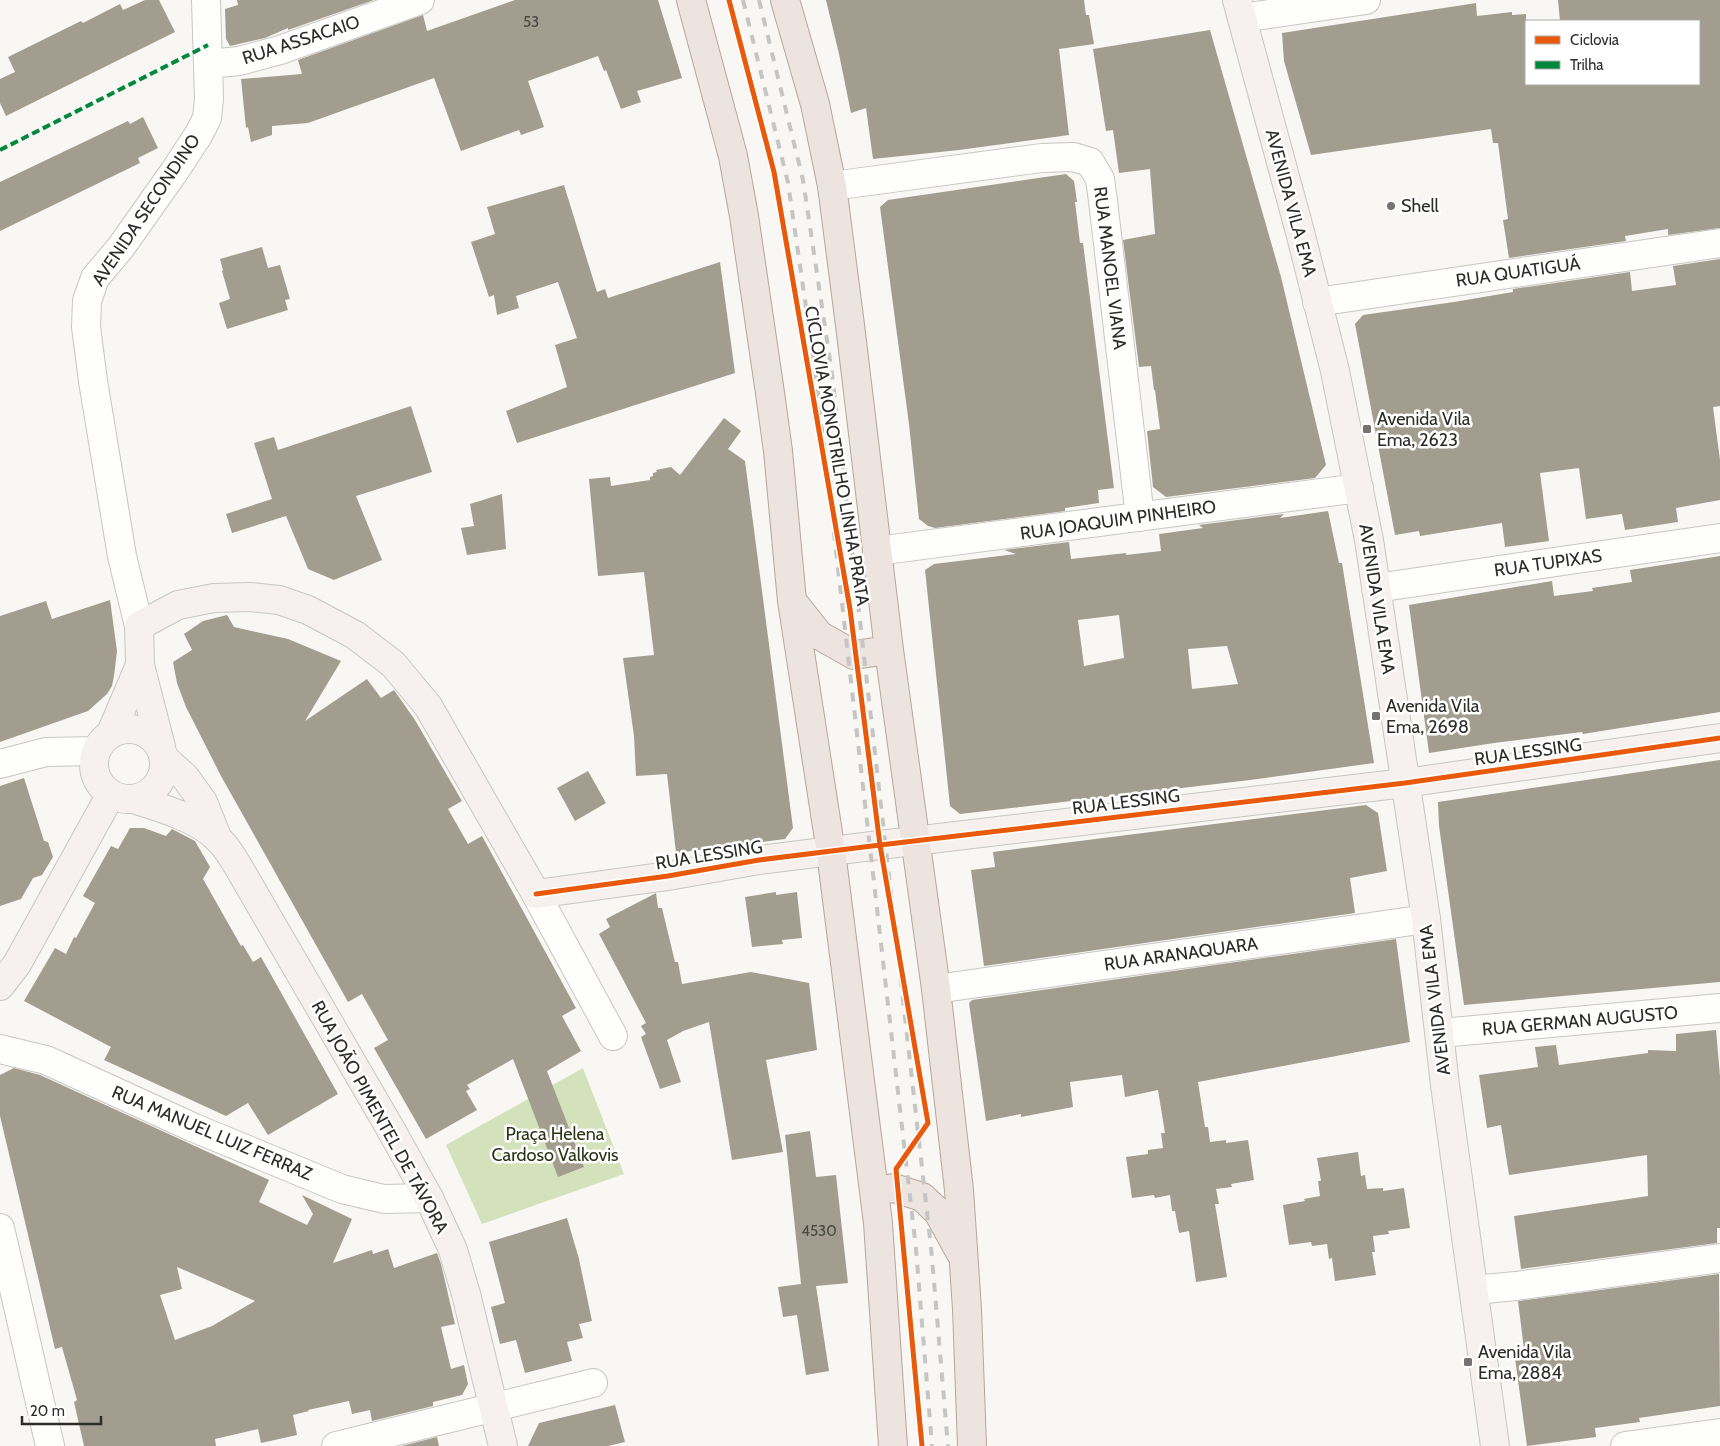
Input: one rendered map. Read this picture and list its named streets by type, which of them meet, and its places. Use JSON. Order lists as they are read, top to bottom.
{
  "streets": {
    "street": [
      "RUA ASSACAIO",
      "AVENIDA VILA EMA",
      "AVENIDA SECONDINO",
      "RUA MANOEL VIANA",
      "RUA QUATIGUÁ",
      "RUA JOAQUIM PINHEIRO",
      "RUA TUPIXAS",
      "RUA LESSING",
      "RUA ARANAQUARA",
      "RUA GERMAN AUGUSTO",
      "RUA JOÃO PIMENTEL DE TÁVORA",
      "RUA MANUEL LUIZ FERRAZ"
    ],
    "cycle path": ["CICLOVIA MONOTRILHO LINHA PRATA"]
  },
  "crossings": [
    ["RUA ASSACAIO", "AVENIDA SECONDINO"],
    ["AVENIDA VILA EMA", "RUA QUATIGUÁ"],
    ["AVENIDA VILA EMA", "RUA JOAQUIM PINHEIRO"],
    ["AVENIDA VILA EMA", "RUA TUPIXAS"],
    ["AVENIDA VILA EMA", "RUA LESSING"],
    ["AVENIDA VILA EMA", "RUA ARANAQUARA"],
    ["AVENIDA VILA EMA", "RUA GERMAN AUGUSTO"],
    ["RUA MANOEL VIANA", "RUA JOAQUIM PINHEIRO"],
    ["RUA JOÃO PIMENTEL DE TÁVORA", "RUA MANUEL LUIZ FERRAZ"]
  ],
  "parks": ["Praça Helena Cardoso Valkovis"],
  "places": {
    "other": ["Shell"],
    "transit": ["Avenida Vila Ema, 2623", "Avenida Vila Ema, 2698", "Avenida Vila Ema, 2884"]
  },
  "house_numbers": ["53", "4530"],
  "legend": ["Ciclovia", "Trilha"],
  "scale_bar": "20 m"
}
